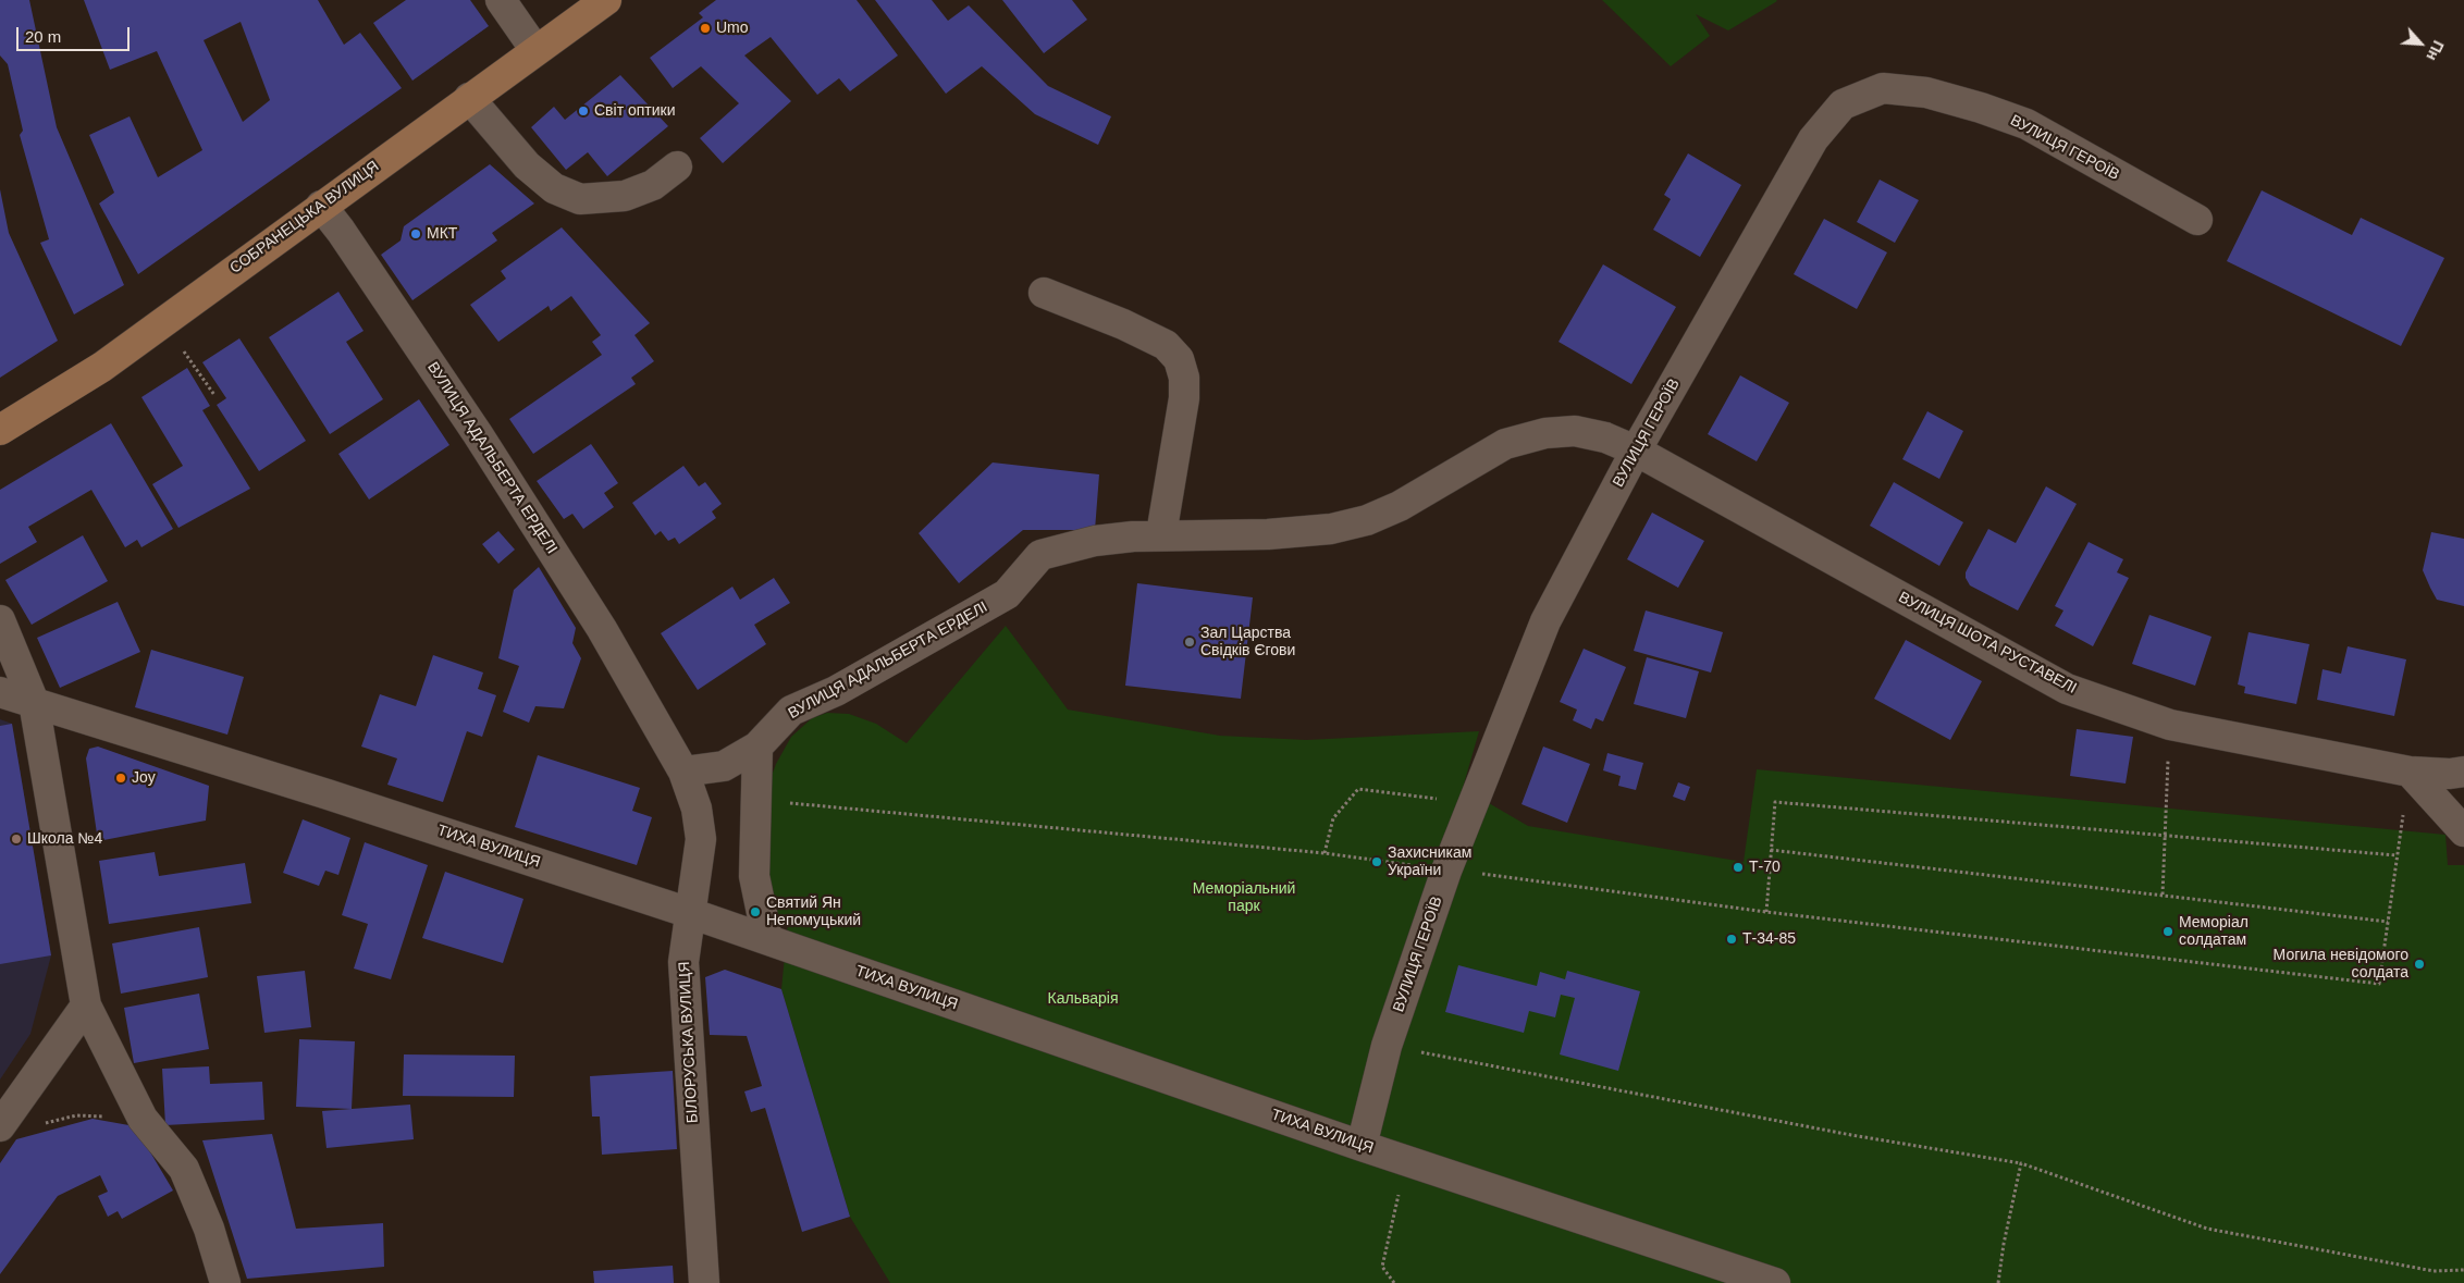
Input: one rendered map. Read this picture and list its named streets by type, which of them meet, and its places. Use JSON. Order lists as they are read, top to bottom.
{
  "streets": {
    "main road": ["СОБРАНЕЦЬКА ВУЛИЦЯ"],
    "street": [
      "ВУЛИЦЯ ГЕРОЇВ",
      "ВУЛИЦЯ АДАЛЬБЕРТА ЕРДЕЛІ",
      "ВУЛИЦЯ ШОТА РУСТАВЕЛІ",
      "ТИХА ВУЛИЦЯ",
      "БІЛОРУСЬКА ВУЛИЦЯ"
    ]
  },
  "crossings": [
    ["ВУЛИЦЯ ГЕРОЇВ", "ВУЛИЦЯ АДАЛЬБЕРТА ЕРДЕЛІ"],
    ["ВУЛИЦЯ ГЕРОЇВ", "ВУЛИЦЯ ШОТА РУСТАВЕЛІ"],
    ["ВУЛИЦЯ ГЕРОЇВ", "ТИХА ВУЛИЦЯ"],
    ["СОБРАНЕЦЬКА ВУЛИЦЯ", "ВУЛИЦЯ АДАЛЬБЕРТА ЕРДЕЛІ"],
    ["ВУЛИЦЯ АДАЛЬБЕРТА ЕРДЕЛІ", "ВУЛИЦЯ ШОТА РУСТАВЕЛІ"],
    ["ВУЛИЦЯ АДАЛЬБЕРТА ЕРДЕЛІ", "БІЛОРУСЬКА ВУЛИЦЯ"],
    ["ТИХА ВУЛИЦЯ", "БІЛОРУСЬКА ВУЛИЦЯ"]
  ],
  "parks": ["Меморіальний парк", "Кальварія"],
  "places": [
    "Umo",
    "Світ оптики",
    "МКТ",
    "Зал Царства Свідків Єгови",
    "Joy",
    "Школа №4",
    "Захисникам України",
    "Т-70",
    "Святий Ян Непомуцький",
    "Меморіал солдатам",
    "Т-34-85",
    "Могила невідомого солдата"
  ],
  "scale_bar": "20 m",
  "north": "bottom right"
}
